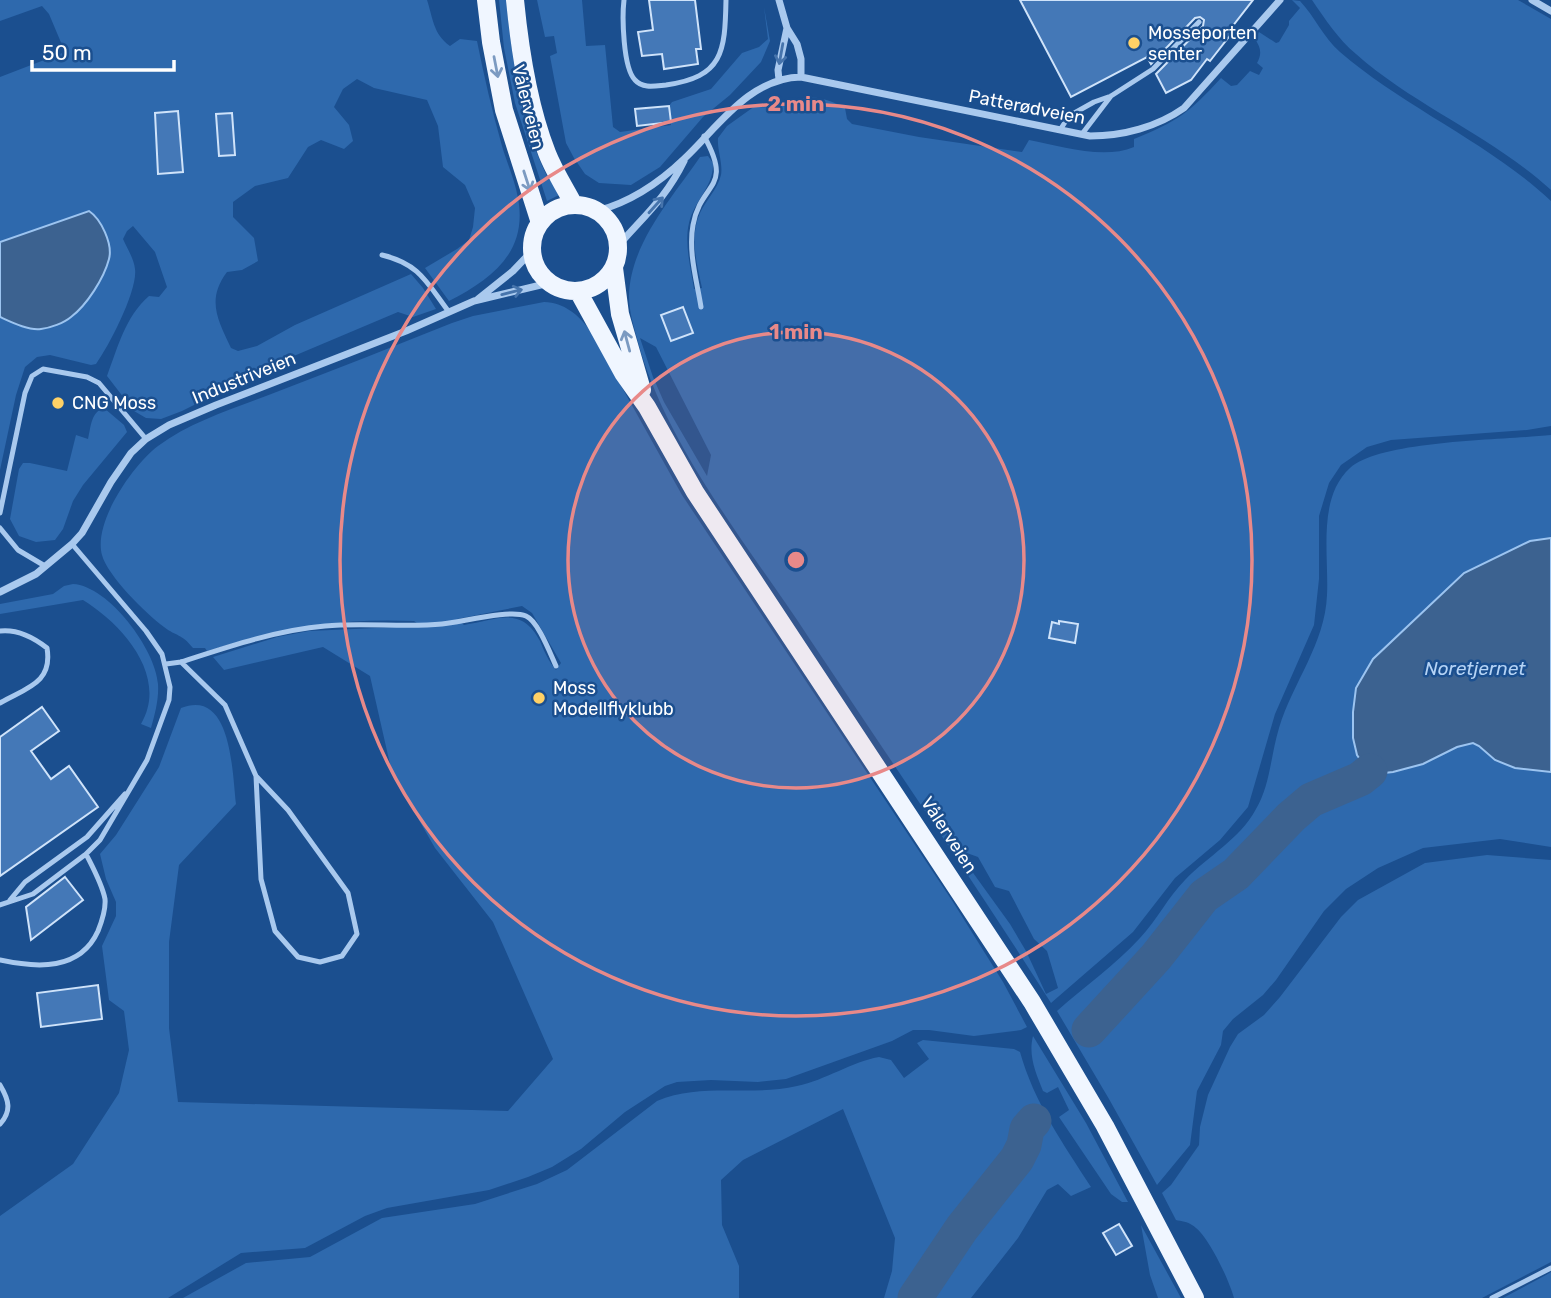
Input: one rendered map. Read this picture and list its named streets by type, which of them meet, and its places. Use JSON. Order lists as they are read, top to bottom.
{
  "streets": {
    "main road": ["Vålerveien"],
    "street": ["Patterødveien", "Industriveien"]
  },
  "crossings": [
    ["Vålerveien", "Patterødveien"],
    ["Vålerveien", "Industriveien"],
    ["Patterødveien", "Industriveien"]
  ],
  "water": ["Noretjernet"],
  "places": ["Mosseporten senter", "CNG Moss", "Moss Modellflyklubb"],
  "scale_bar": "50 m",
  "rings": ["2 min", "1 min"]
}
